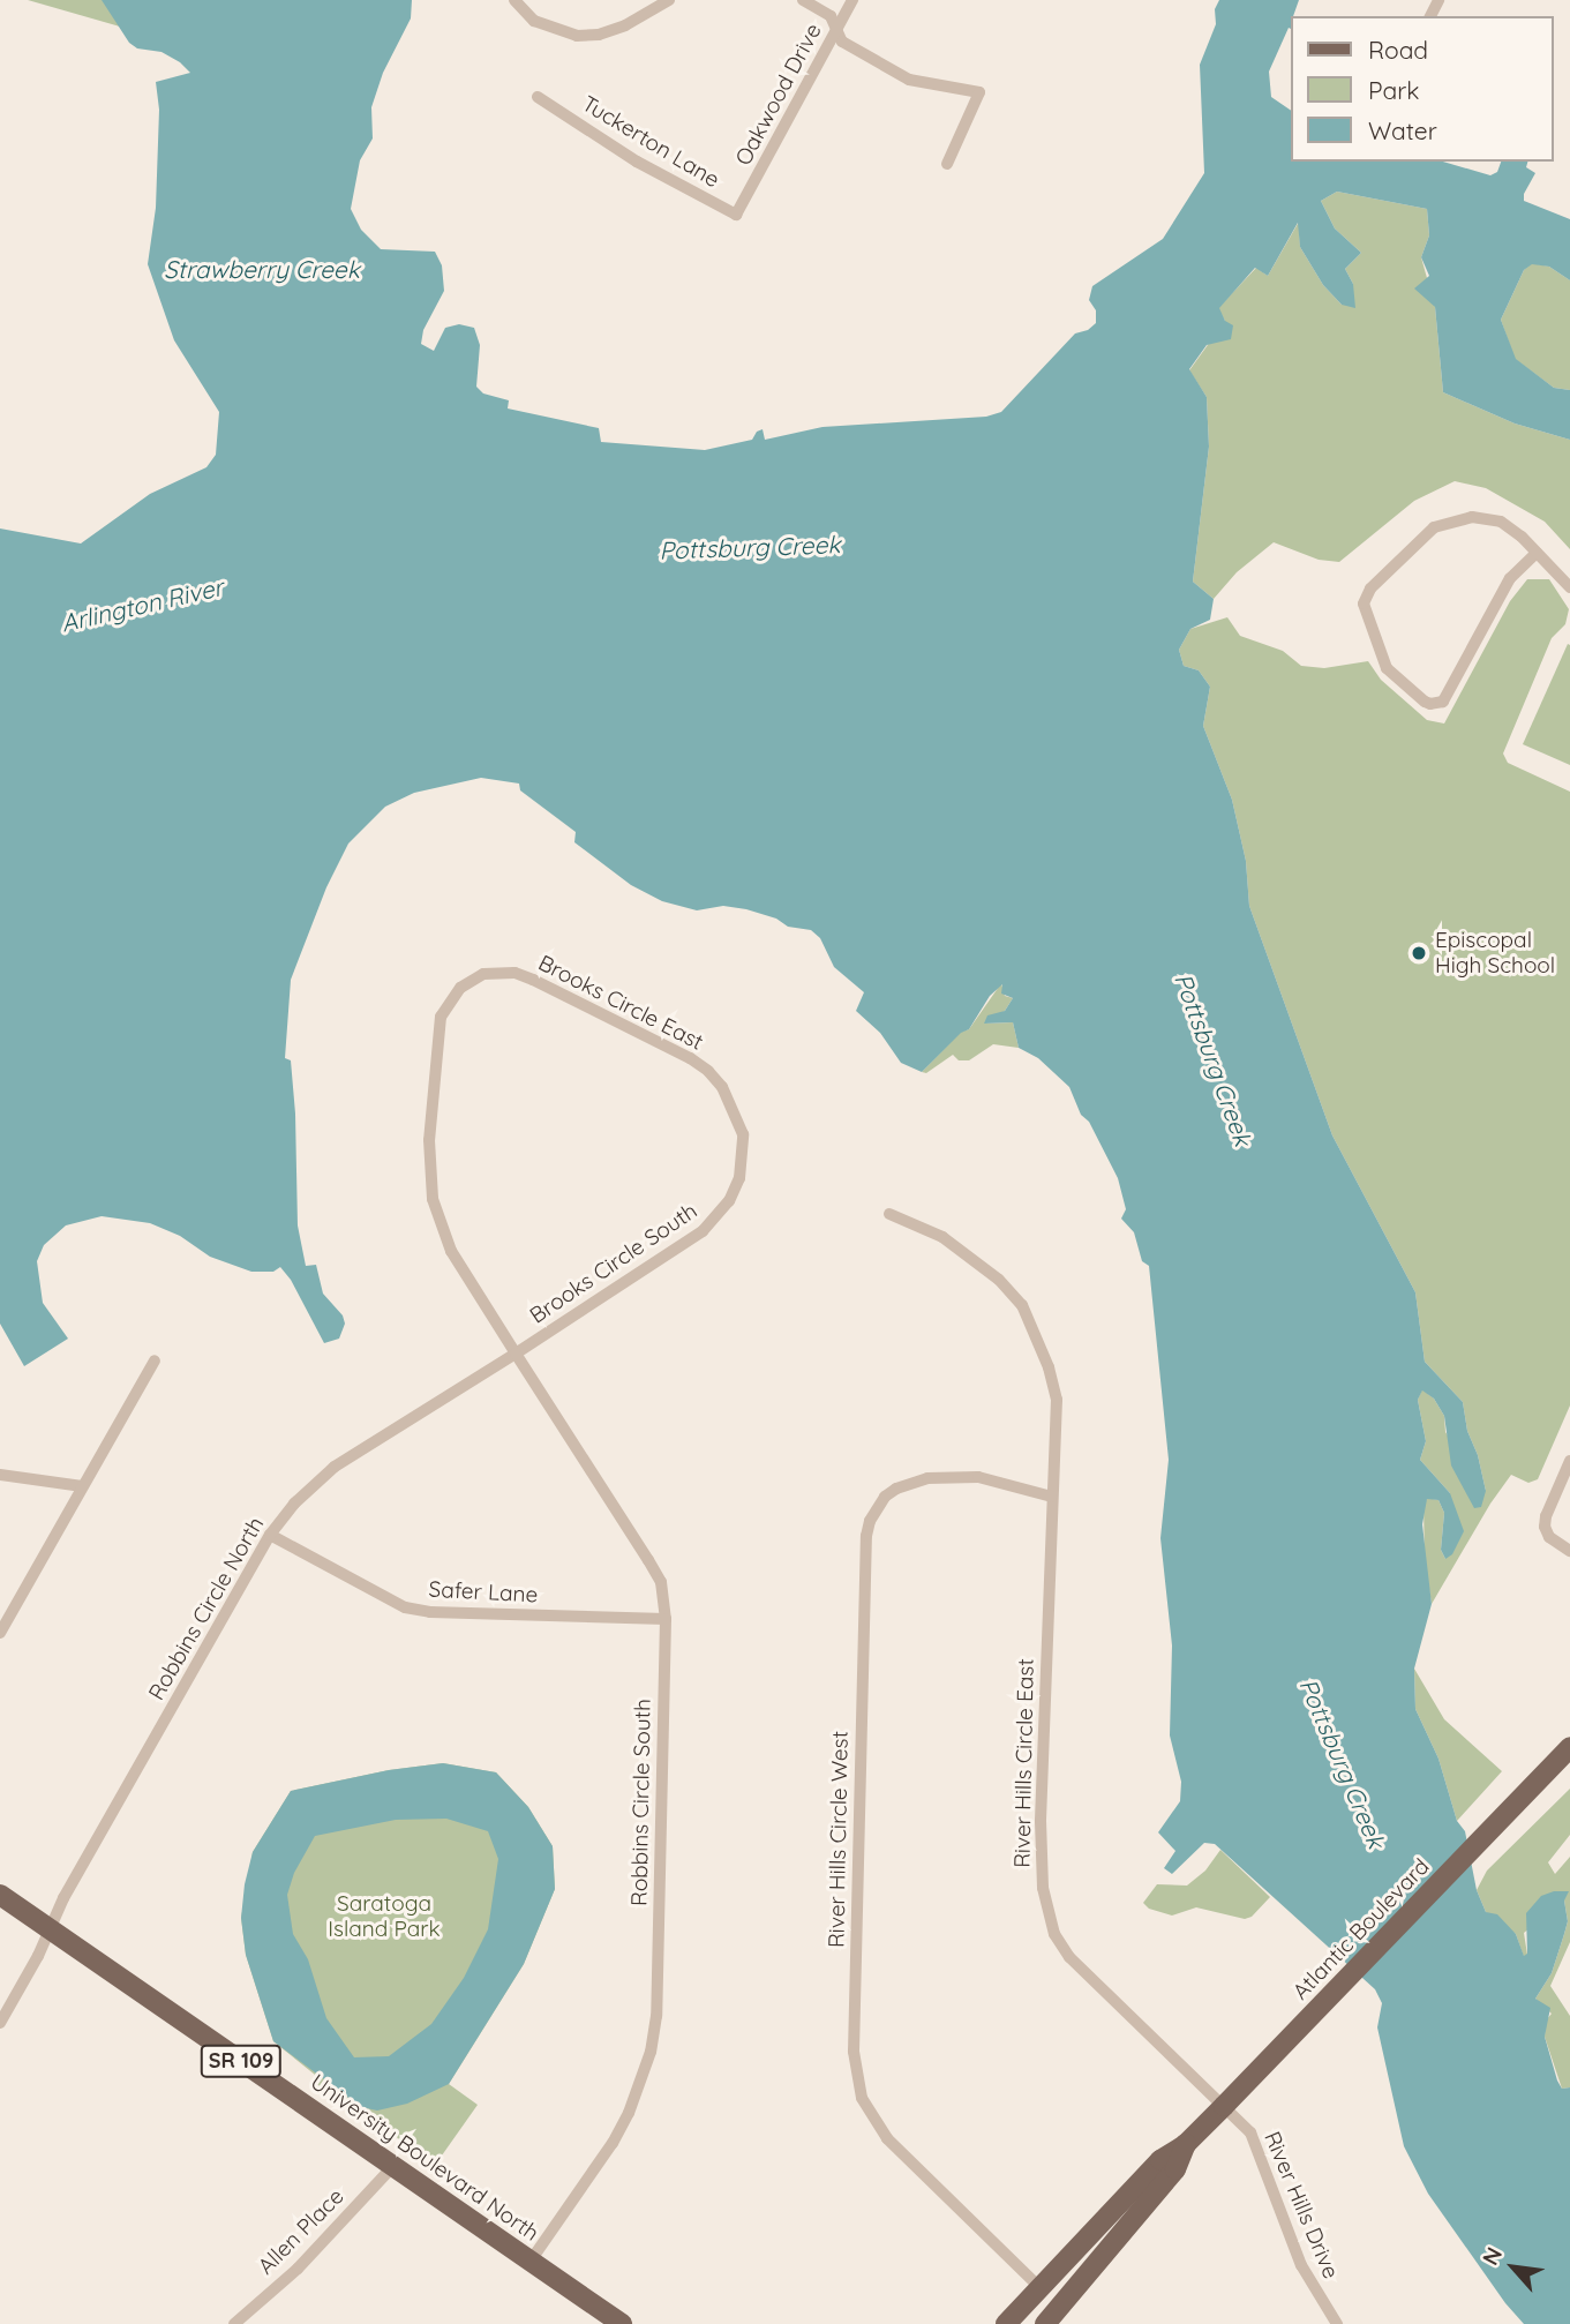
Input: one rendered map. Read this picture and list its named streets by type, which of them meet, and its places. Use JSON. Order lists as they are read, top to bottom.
{
  "streets": {
    "main road": ["Atlantic Boulevard", "SR 109", "University Boulevard North"],
    "street": [
      "Oakwood Drive",
      "Tuckerton Lane",
      "Brooks Circle East",
      "Brooks Circle South",
      "Safer Lane",
      "Robbins Circle North",
      "River Hills Circle East",
      "Robbins Circle South",
      "River Hills Circle West",
      "River Hills Drive",
      "Allen Place"
    ]
  },
  "crossings": [
    ["Oakwood Drive", "Tuckerton Lane"],
    ["Brooks Circle East", "Brooks Circle South"],
    ["Brooks Circle East", "Robbins Circle South"],
    ["Brooks Circle South", "Robbins Circle North"],
    ["Brooks Circle South", "Robbins Circle South"],
    ["Safer Lane", "Robbins Circle North"],
    ["Safer Lane", "Robbins Circle South"],
    ["Robbins Circle North", "Robbins Circle South"],
    ["Robbins Circle North", "University Boulevard North"],
    ["River Hills Circle East", "River Hills Circle West"],
    ["River Hills Circle East", "Atlantic Boulevard"],
    ["River Hills Circle East", "River Hills Drive"],
    ["Robbins Circle South", "University Boulevard North"],
    ["River Hills Circle West", "Atlantic Boulevard"],
    ["Atlantic Boulevard", "River Hills Drive"],
    ["University Boulevard North", "Allen Place"]
  ],
  "water": ["Strawberry Creek", "Pottsburg Creek", "Arlington River"],
  "parks": ["Saratoga Island Park"],
  "places": ["Episcopal High School"],
  "legend": ["Road", "Park", "Water"],
  "north": "top left"
}
